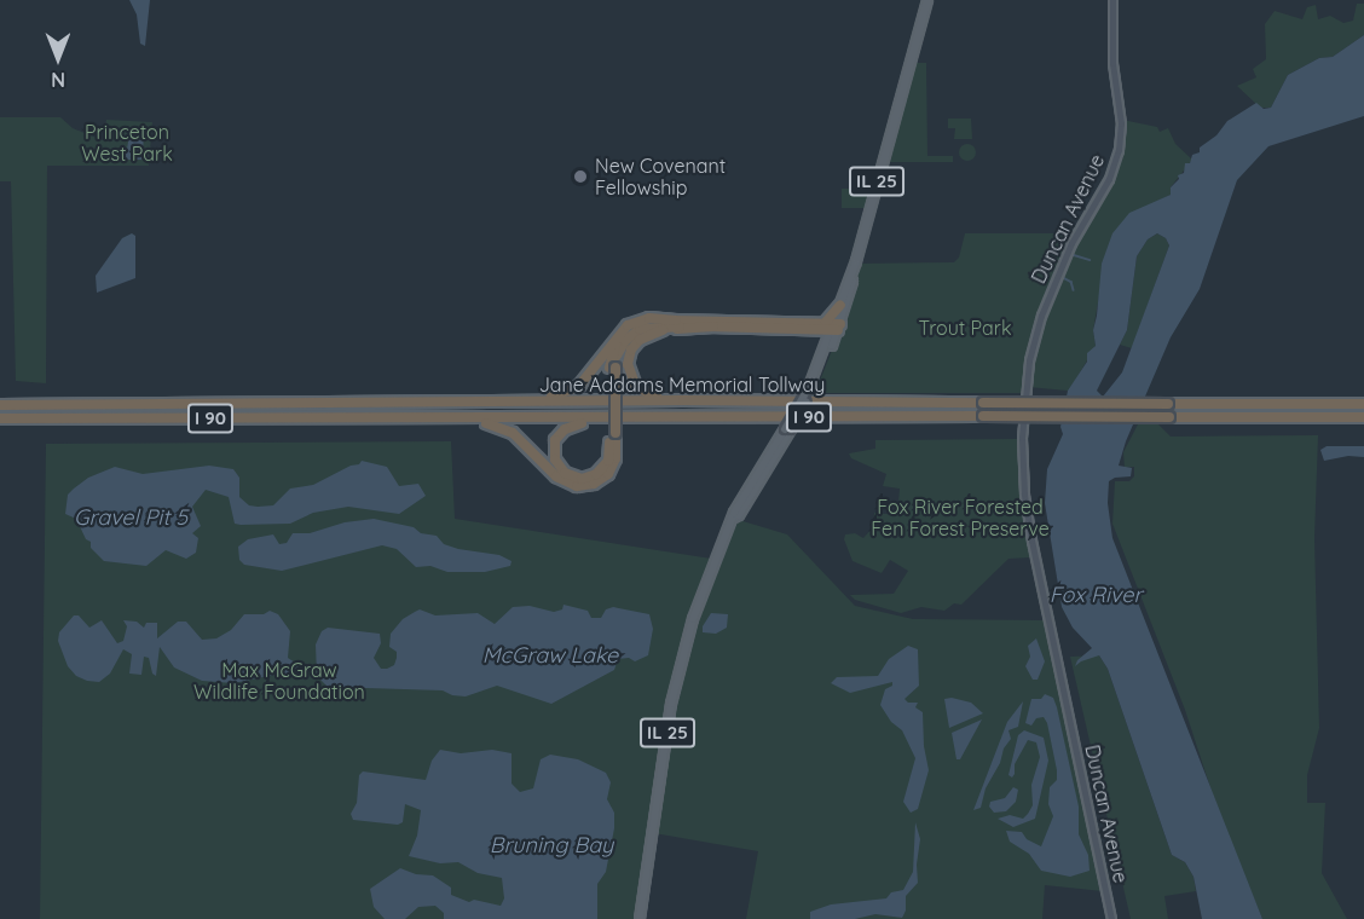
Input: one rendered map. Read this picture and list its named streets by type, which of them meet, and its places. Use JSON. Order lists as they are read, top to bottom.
{
  "streets": {
    "highway": ["Jane Addams Memorial Tollway", "I 90"],
    "main road": ["IL 25"],
    "street": ["Duncan Avenue"]
  },
  "water": [
    "Gravel Pit 5",
    "Fox River",
    "McGraw Lake",
    "Bruning Bay"
  ],
  "parks": [
    "Princeton West Park",
    "Trout Park",
    "Fox River Forested Fen Forest Preserve",
    "Max McGraw Wildlife Foundation"
  ],
  "places": ["New Covenant Fellowship"],
  "north": "bottom"
}
